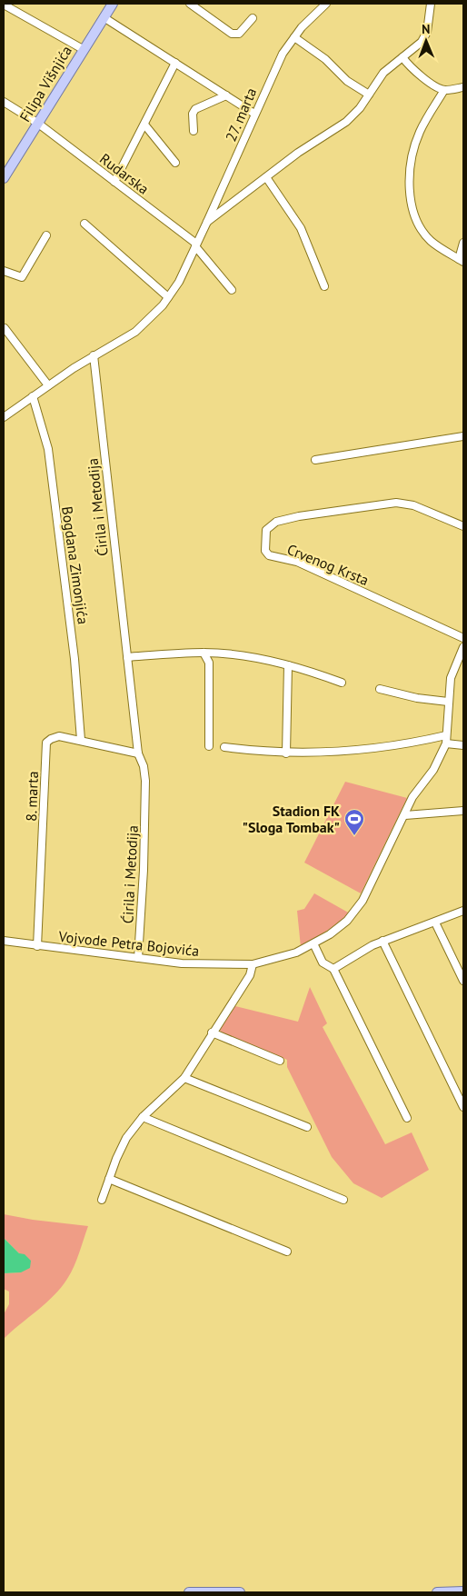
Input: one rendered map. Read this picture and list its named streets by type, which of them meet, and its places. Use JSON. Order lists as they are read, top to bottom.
{
  "streets": {
    "main road": ["Filipa Višnjića"],
    "street": [
      "27. marta",
      "Rudarska",
      "Ćirila i Metodija",
      "Crvenog Krsta",
      "Bogdana Zimonjića",
      "8. marta",
      "Vojvode Petra Bojovića"
    ]
  },
  "crossings": [
    ["Filipa Višnjića", "Rudarska"],
    ["27. marta", "Rudarska"],
    ["27. marta", "Ćirila i Metodija"],
    ["27. marta", "Bogdana Zimonjića"],
    ["Ćirila i Metodija", "8. marta"],
    ["Ćirila i Metodija", "Vojvode Petra Bojovića"],
    ["Bogdana Zimonjića", "8. marta"],
    ["8. marta", "Vojvode Petra Bojovića"]
  ],
  "places": {
    "sports": ["Stadion FK \"Sloga Tombak\""]
  },
  "north": "top"
}
